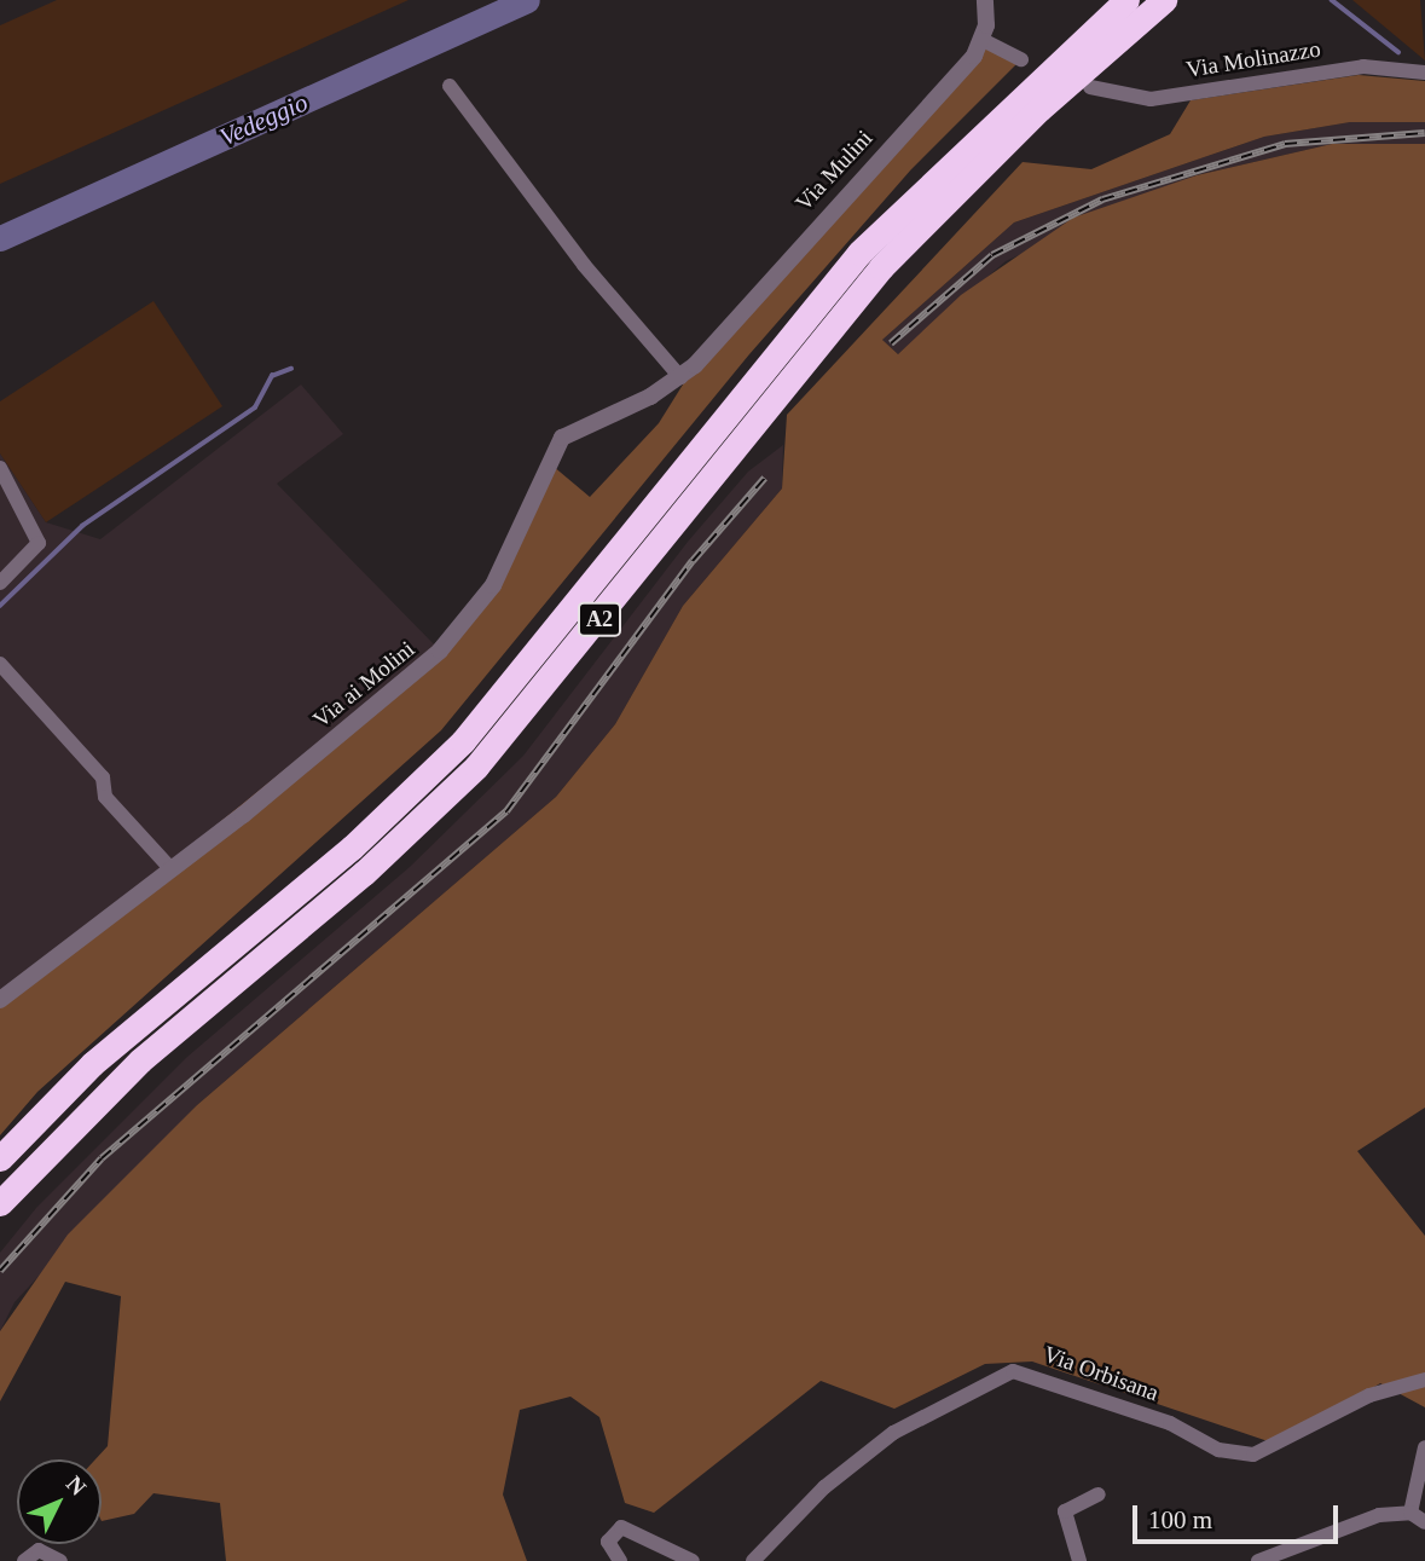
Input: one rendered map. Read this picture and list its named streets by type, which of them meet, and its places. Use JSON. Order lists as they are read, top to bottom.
{
  "streets": {
    "highway": ["A2"],
    "street": [
      "Via Molinazzo",
      "Via Mulini",
      "Via ai Molini",
      "Via Orbisana"
    ]
  },
  "crossings": [
    ["Via Mulini", "Via ai Molini"]
  ],
  "water": ["Vedeggio"],
  "scale_bar": "100 m",
  "north": "top right"
}
